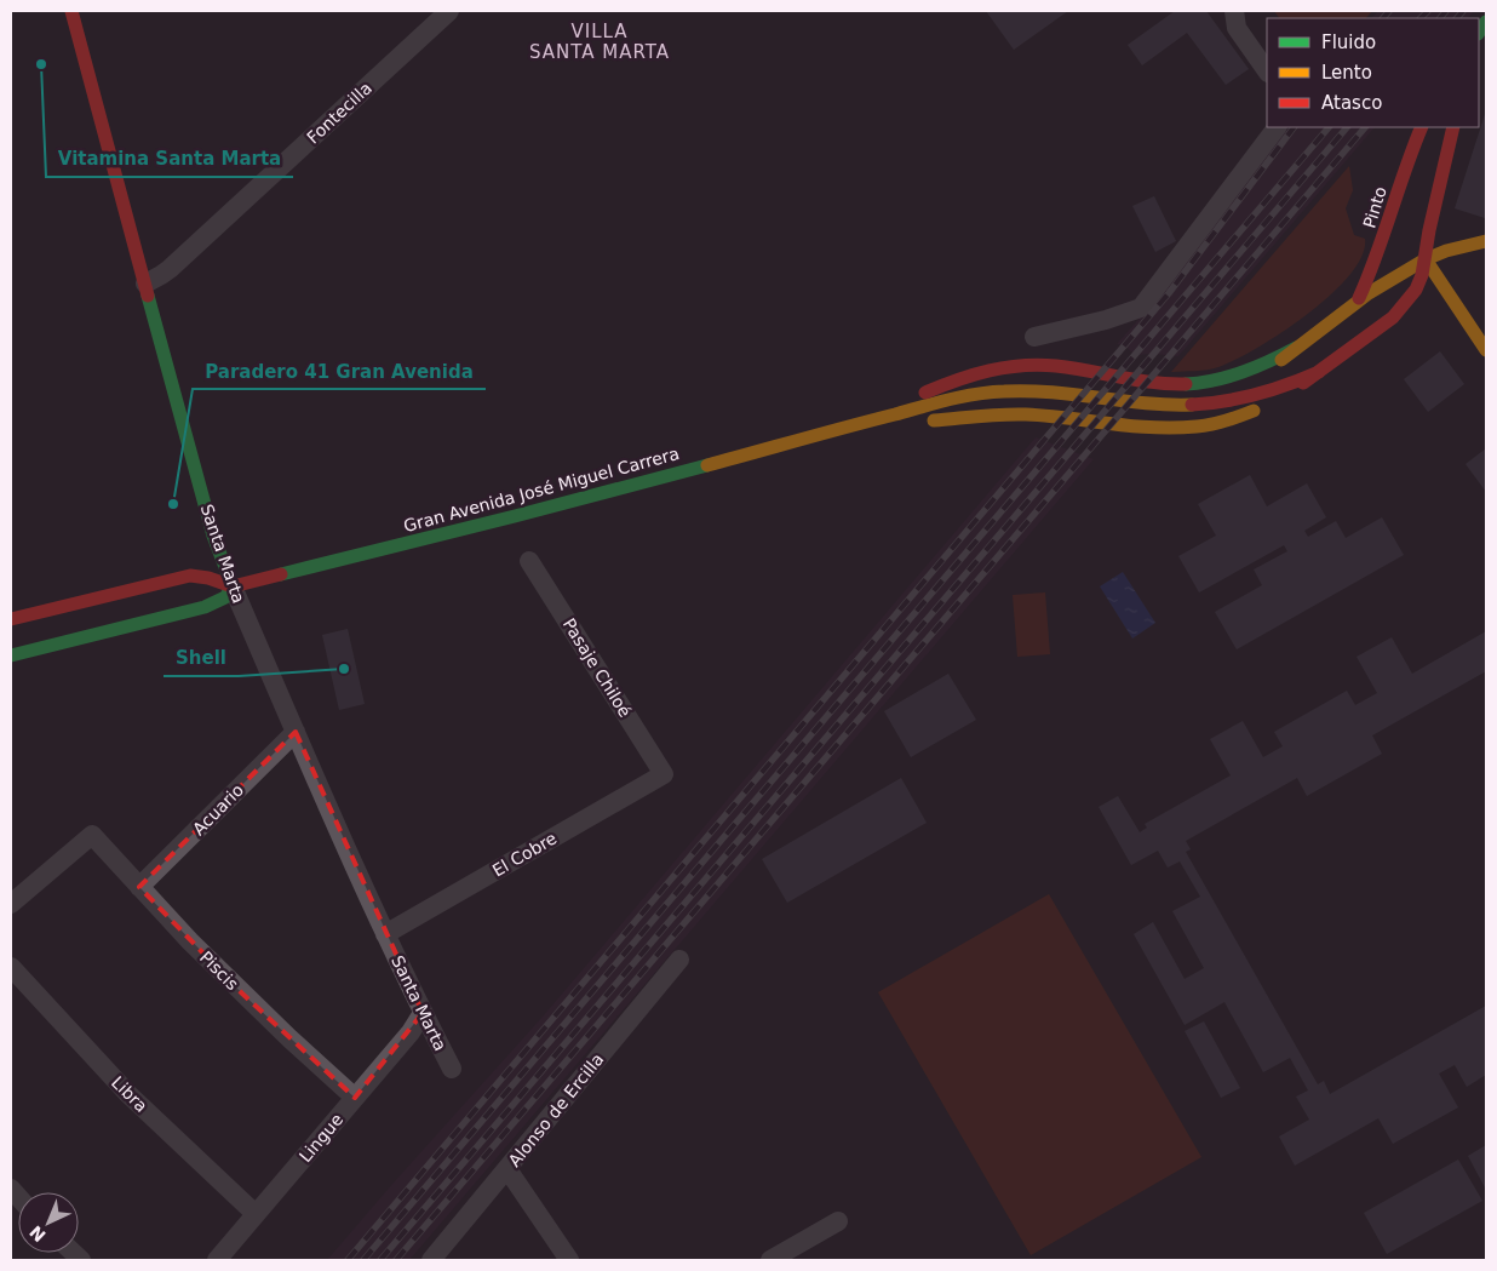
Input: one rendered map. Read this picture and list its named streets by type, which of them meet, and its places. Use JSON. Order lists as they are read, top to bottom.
{
  "streets": {
    "main road": ["Pinto", "Gran Avenida José Miguel Carrera", "Santa Marta"],
    "street": [
      "Fontecilla",
      "Pasaje Chiloé",
      "Acuario",
      "El Cobre",
      "Piscis",
      "Libra",
      "Alonso de Ercilla",
      "Lingue"
    ]
  },
  "crossings": [
    ["Fontecilla", "Santa Marta"],
    ["Pinto", "Gran Avenida José Miguel Carrera"],
    ["Gran Avenida José Miguel Carrera", "Santa Marta"],
    ["Santa Marta", "Acuario"],
    ["Santa Marta", "El Cobre"],
    ["Santa Marta", "Lingue"],
    ["Pasaje Chiloé", "El Cobre"],
    ["Acuario", "Piscis"],
    ["Piscis", "Lingue"],
    ["Libra", "Lingue"]
  ],
  "districts": ["VILLA SANTA MARTA"],
  "places": ["Vitamina Santa Marta", "Paradero 41 Gran Avenida", "Shell"],
  "legend": ["Fluido", "Lento", "Atasco"],
  "north": "bottom left"
}
